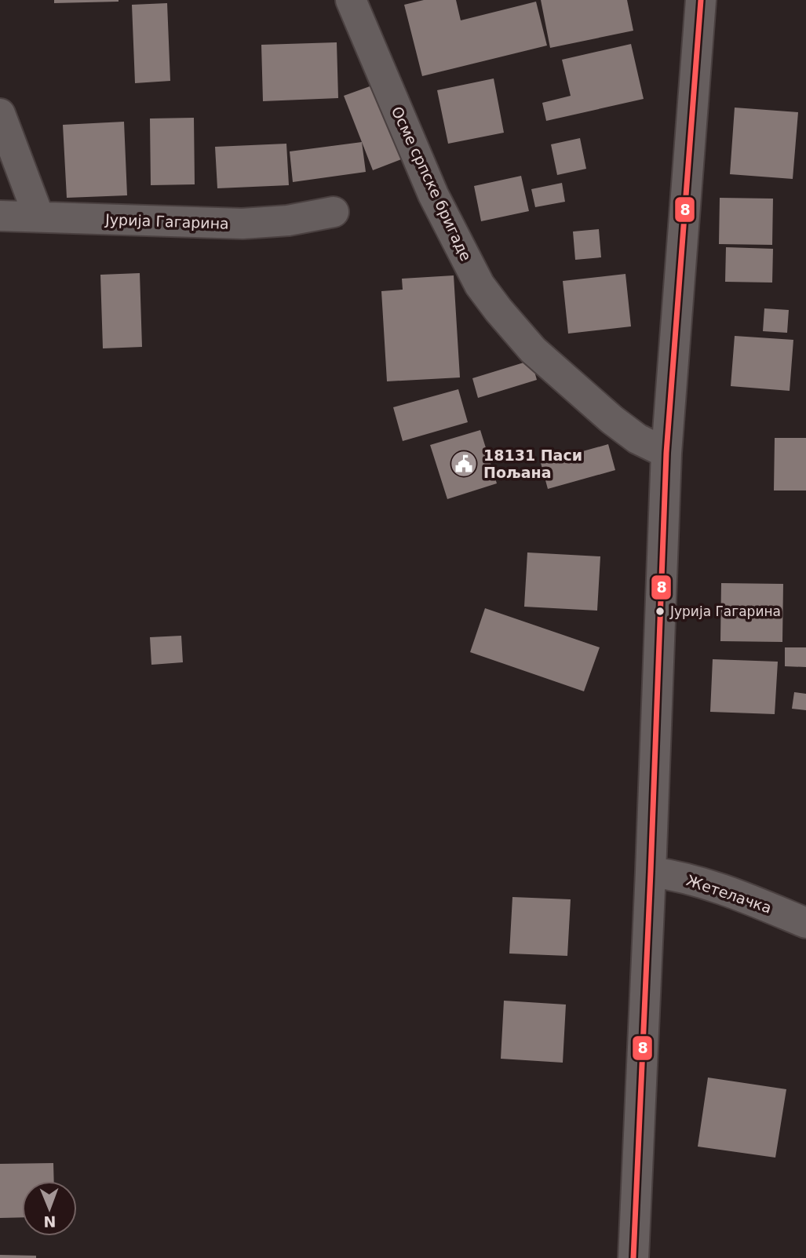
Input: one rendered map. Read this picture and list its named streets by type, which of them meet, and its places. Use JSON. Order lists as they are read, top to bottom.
{
  "streets": {
    "street": ["Осме српске бригаде", "Јурија Гагарина", "Жетелачка"]
  },
  "places": {
    "public building": ["18131 Паси Пољана"],
    "other": ["Јурија Гагарина"]
  },
  "lines": ["transit line 8"],
  "north": "bottom"
}
